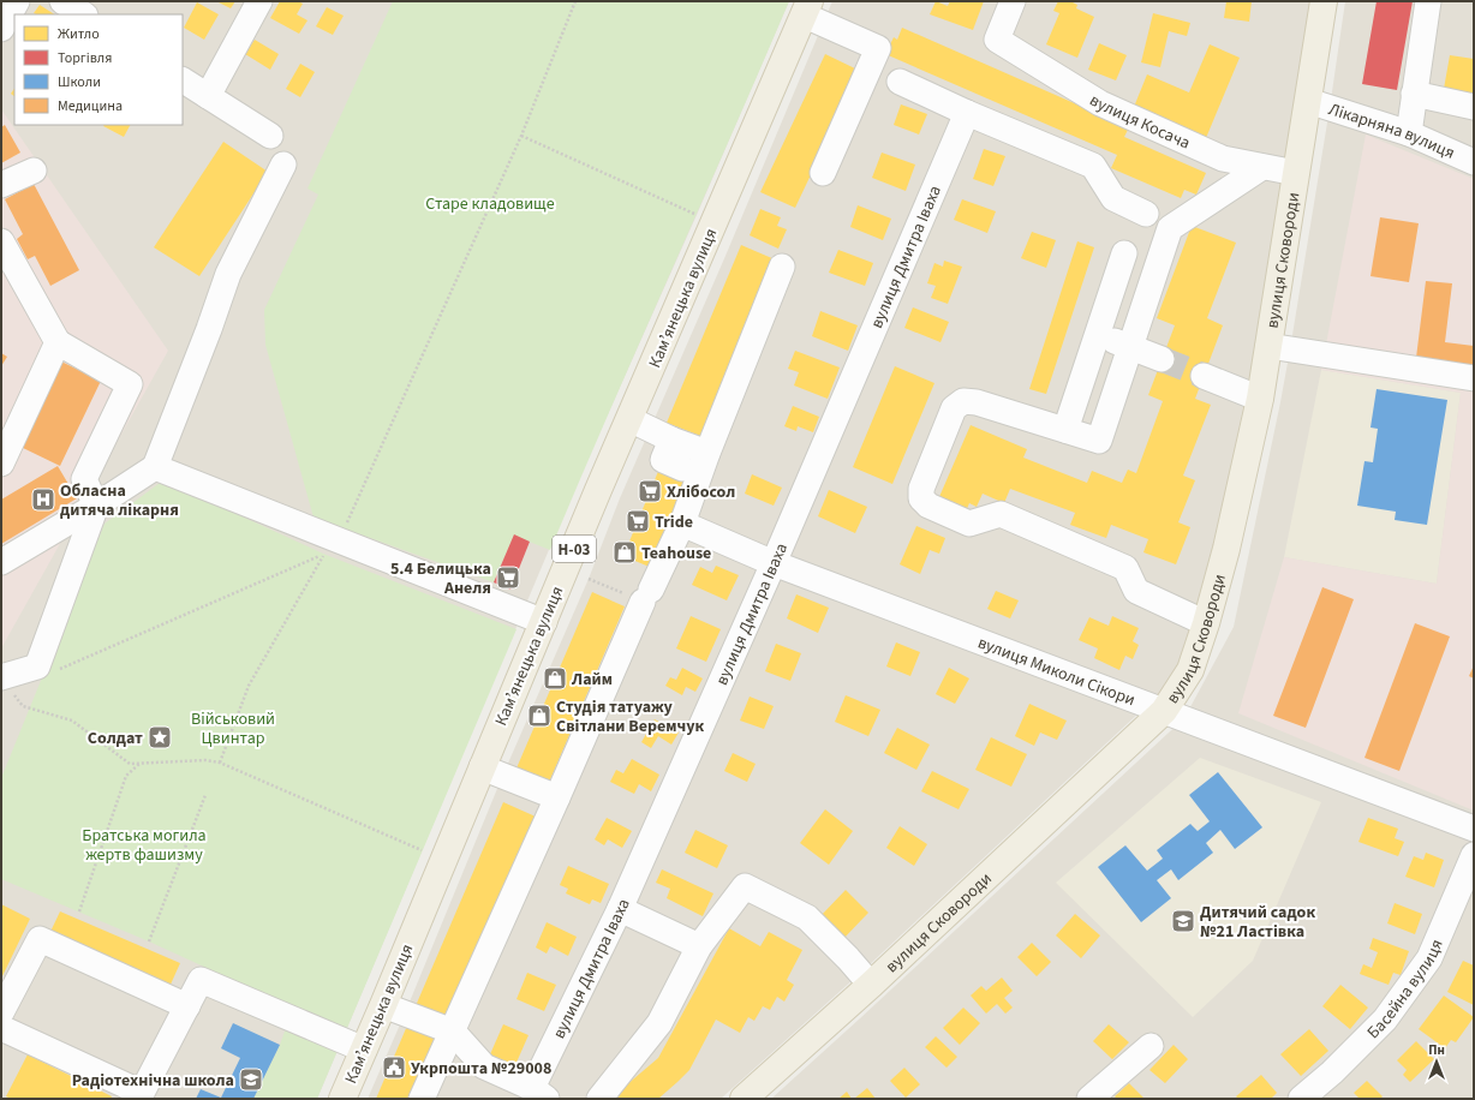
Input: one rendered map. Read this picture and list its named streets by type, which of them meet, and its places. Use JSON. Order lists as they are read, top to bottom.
{
  "streets": {
    "main road": ["вулиця Сковороди", "Камʼянецька вулиця", "Н-03"],
    "street": [
      "вулиця Косача",
      "Лікарняна вулиця",
      "вулиця Дмитра Іваха",
      "вулиця Миколи Сікори",
      "Басейна вулиця"
    ]
  },
  "crossings": [
    ["вулиця Косача", "вулиця Сковороди"],
    ["Лікарняна вулиця", "вулиця Сковороди"],
    ["вулиця Дмитра Іваха", "вулиця Миколи Сікори"],
    ["вулиця Сковороди", "вулиця Миколи Сікори"]
  ],
  "parks": ["Старе кладовище", "Військовий Цвинтар", "Братська могила жертв фашизму"],
  "places": {
    "supermarket": ["Хлібосол", "Tride", "5.4 Белицька Анеля"],
    "hospital": ["Обласна дитяча лікарня"],
    "shop": ["Teahouse", "Лайм", "Студія татуажу Світлани Веремчук"],
    "place": ["Солдат"],
    "school or university": ["Дитячий садок №21 Ластівка", "Радіотехнічна школа"],
    "public building": ["Укрпошта №29008"]
  },
  "legend": [
    "Житло",
    "Торгівля",
    "Школи",
    "Медицина"
  ],
  "north": "top"
}
